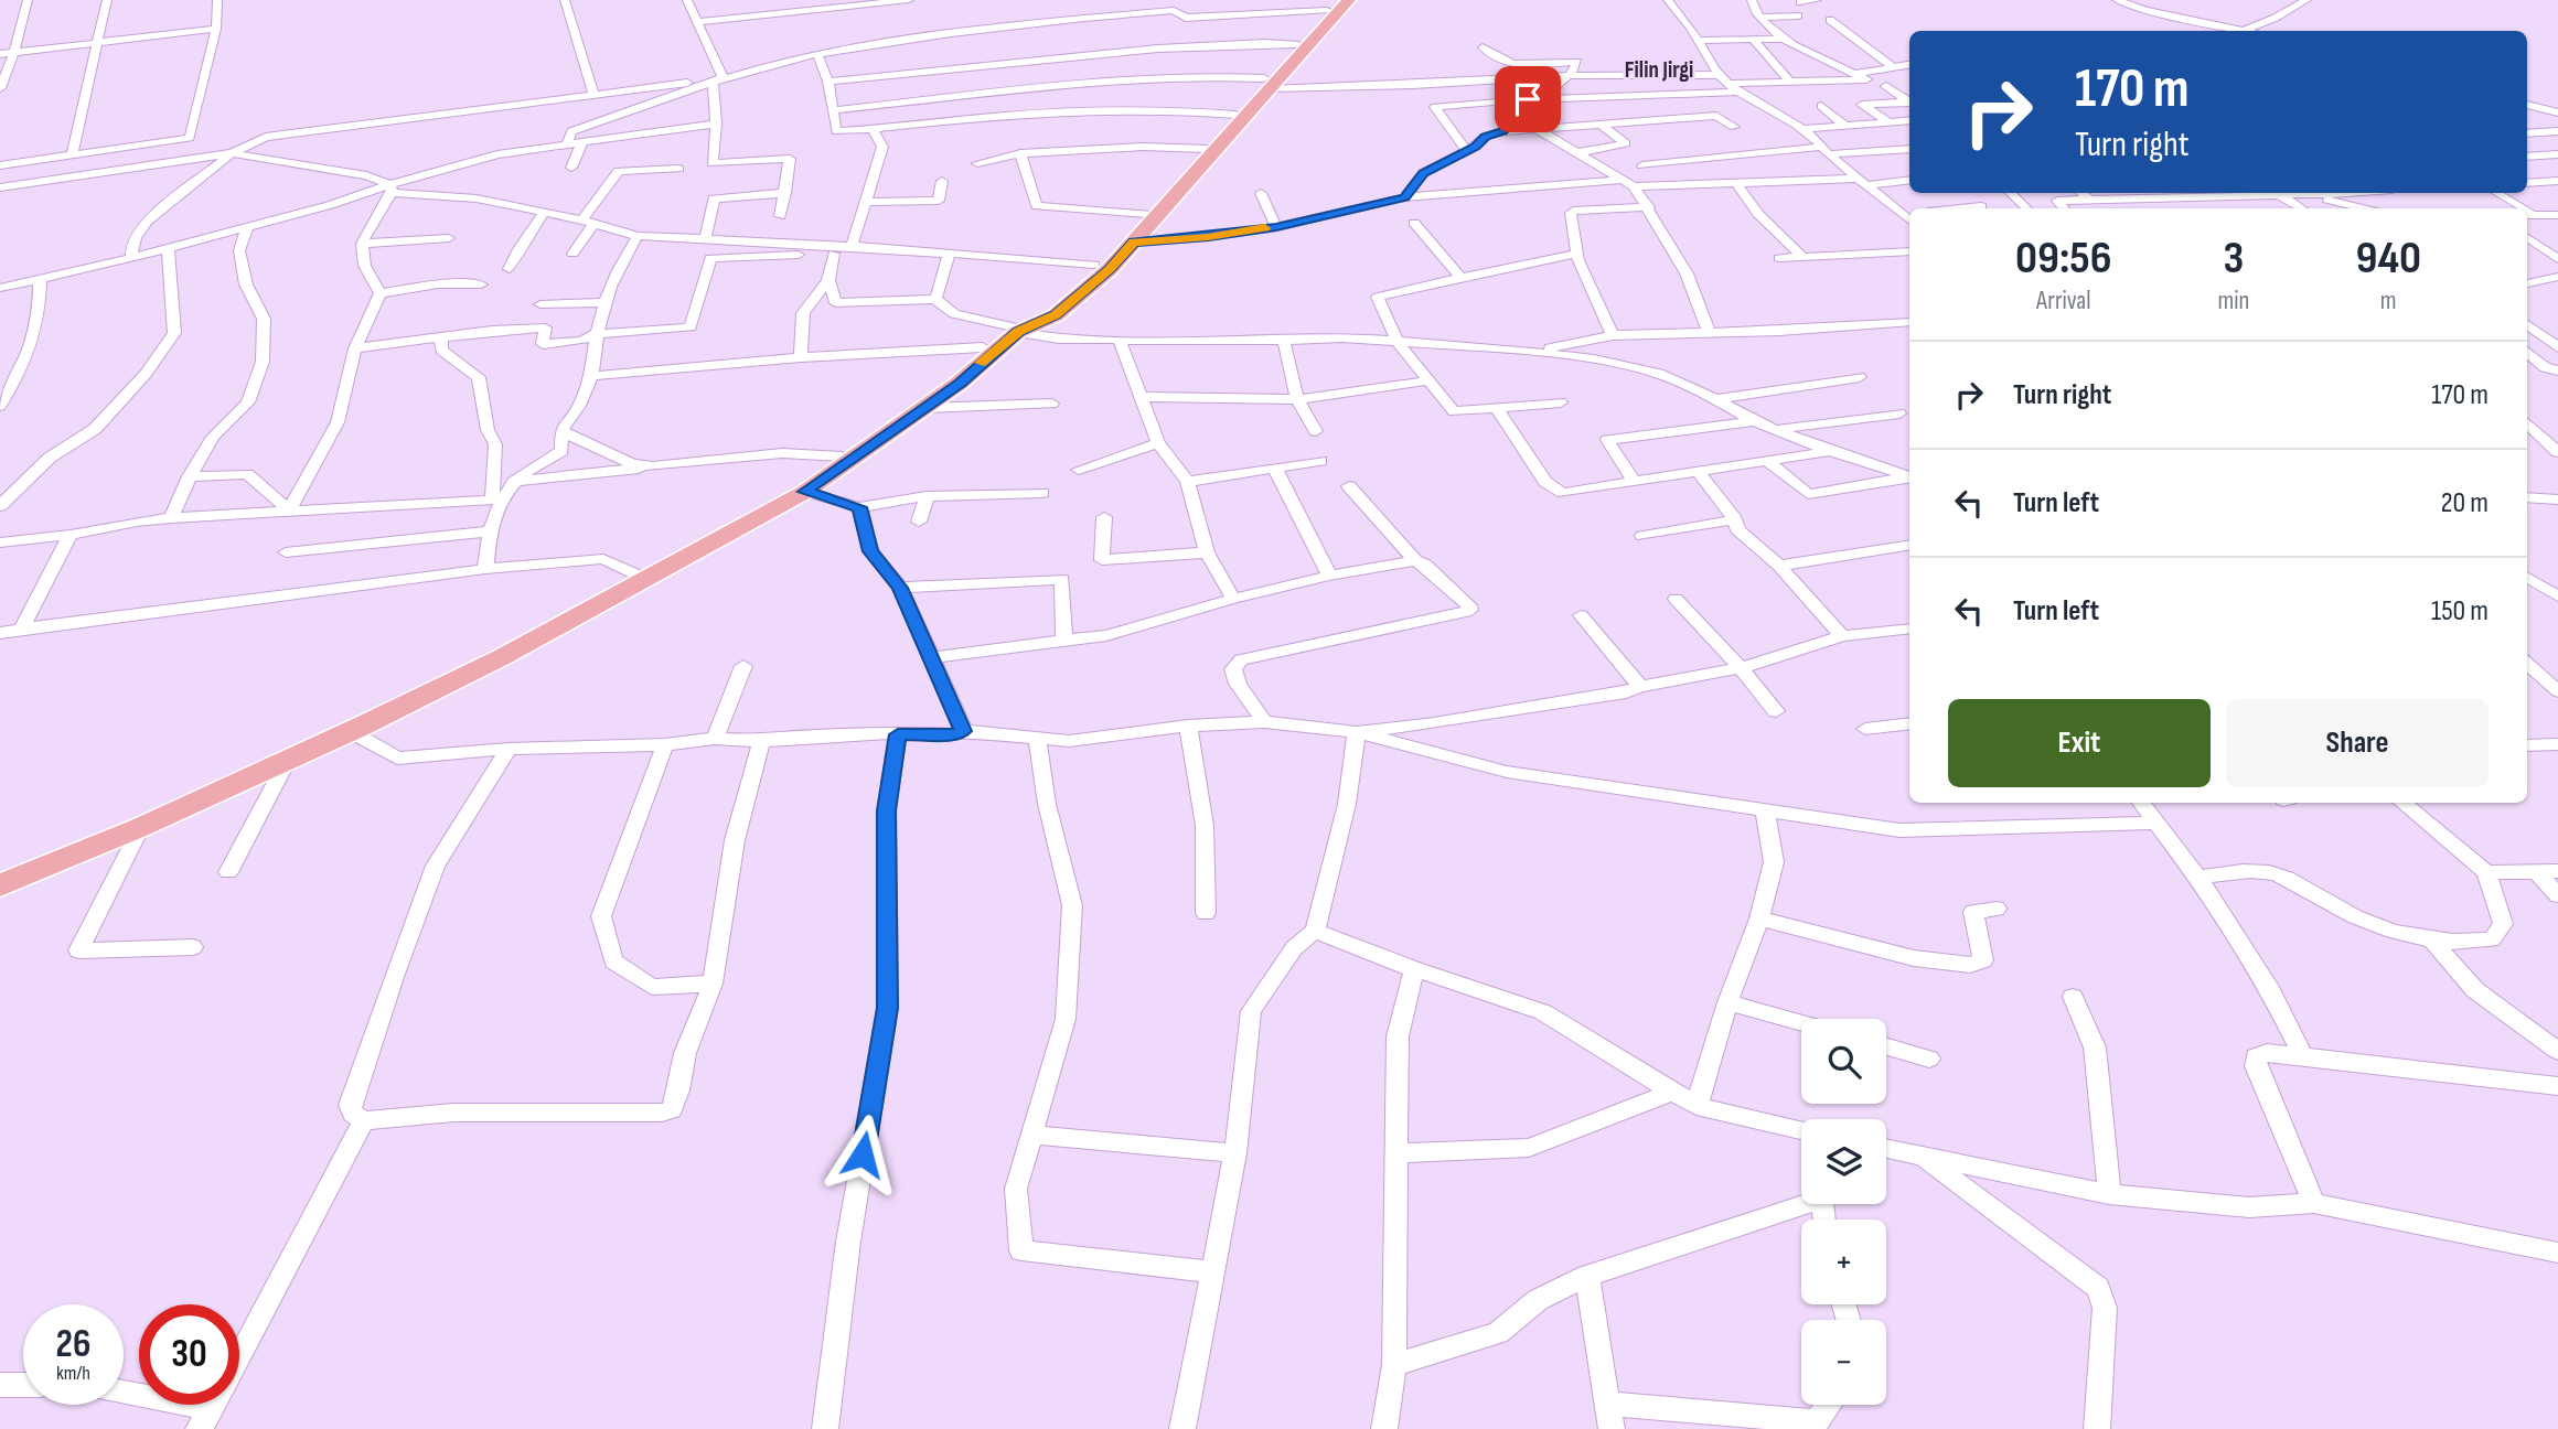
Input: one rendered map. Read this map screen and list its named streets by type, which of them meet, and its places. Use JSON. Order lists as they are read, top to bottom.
{
  "districts": ["Filin Jirgi"],
  "page": {
    "turn": ["170 m", "Turn right"],
    "eta": [
      "09:56",
      "Arrival",
      "3",
      "min",
      "940",
      "m"
    ],
    "list": [
      {
        "name": "Turn right",
        "value": "170 m"
      },
      {
        "name": "Turn left",
        "value": "20 m"
      },
      {
        "name": "Turn left",
        "value": "150 m"
      }
    ],
    "buttons": ["Exit", "Share"],
    "map_buttons": ["+", "−"],
    "speed": "26 km/h",
    "limit": "30"
  }
}
